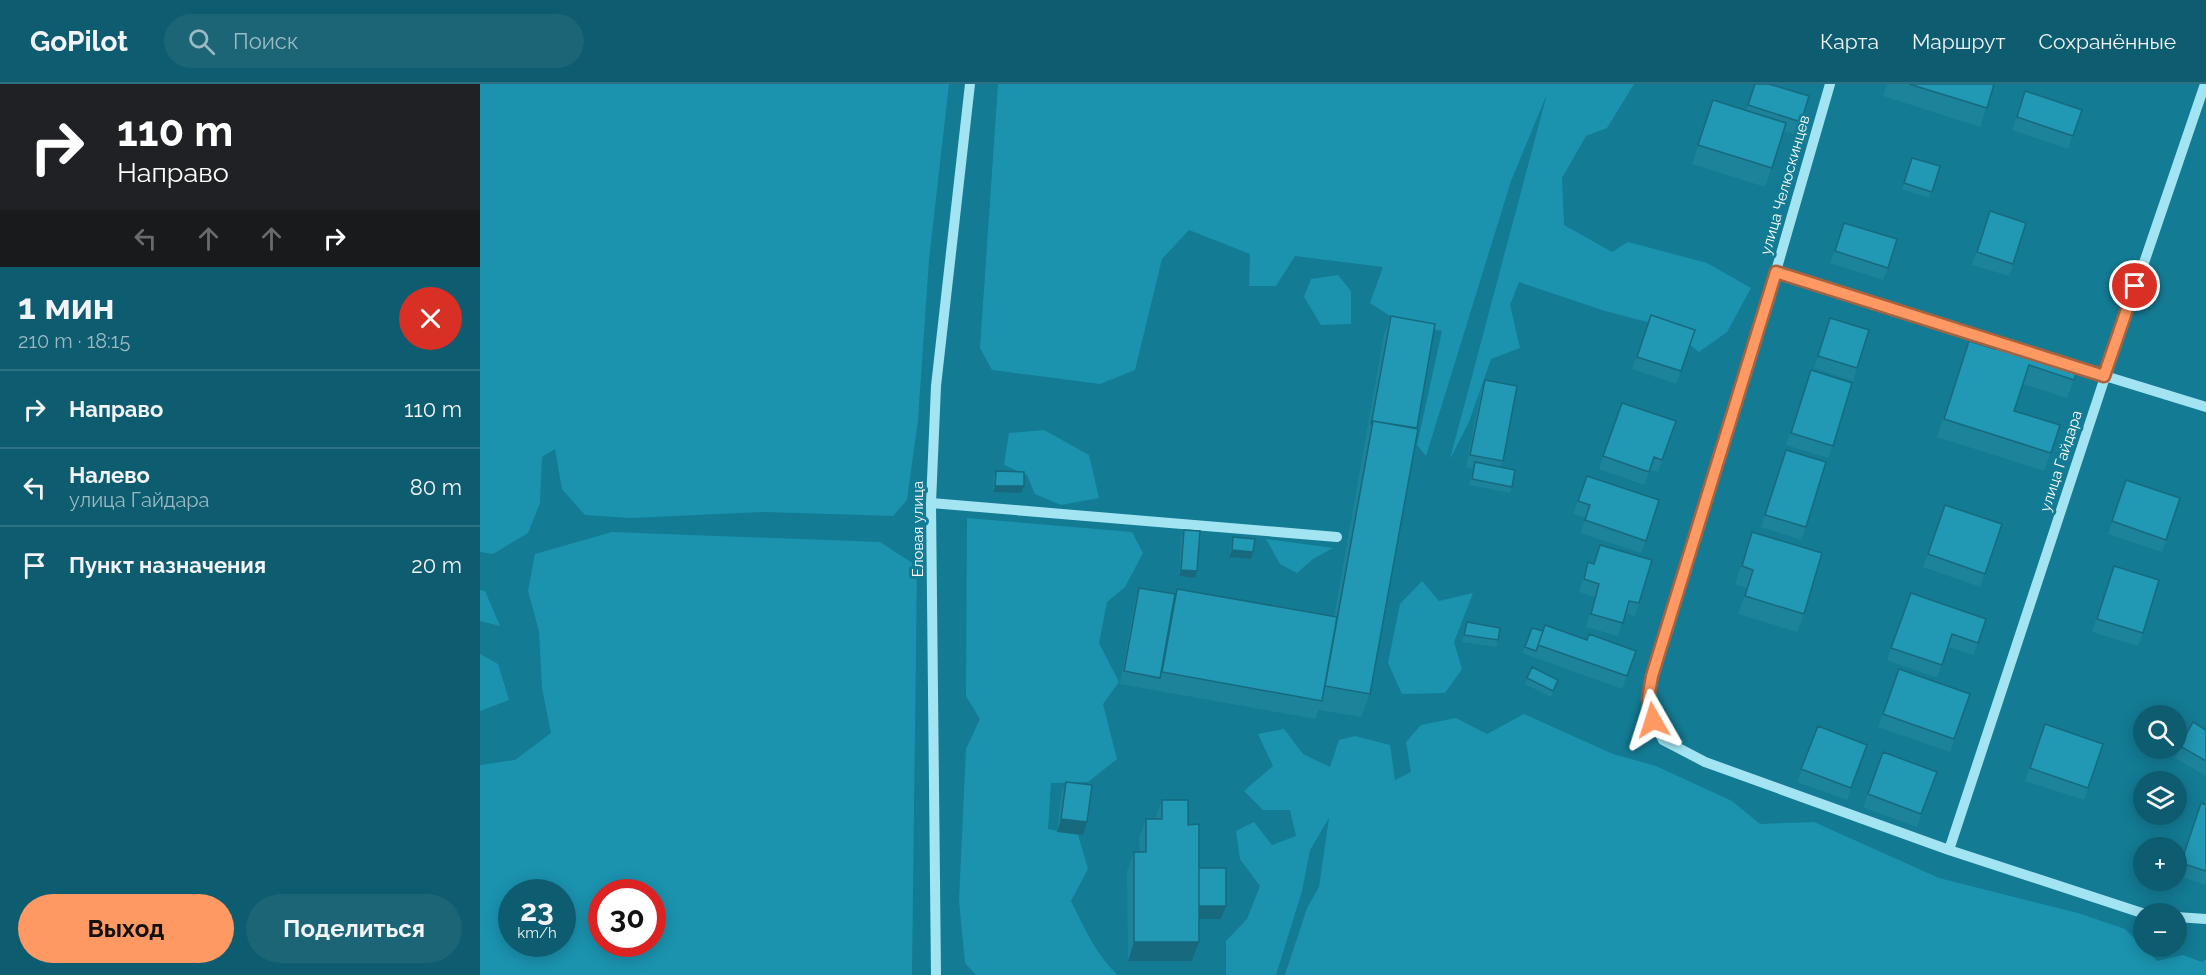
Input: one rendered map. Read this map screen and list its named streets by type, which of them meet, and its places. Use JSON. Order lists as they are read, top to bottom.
{
  "streets": {
    "street": ["улица Челюскинцев", "улица Гайдара", "Еловая улица"]
  },
  "crossings": [
    ["улица Челюскинцев", "улица Гайдара"]
  ],
  "page": {
    "header": "GoPilot",
    "search": "Поиск",
    "nav": ["Карта", "Маршрут", "Сохранённые"],
    "turn": ["110 m", "Направо"],
    "heading": ["1 мин", "210 m · 18:15"],
    "list": [
      {
        "name": "Направо",
        "value": "110 m"
      },
      {
        "name": "Налево",
        "note": "улица Гайдара",
        "value": "80 m"
      },
      {
        "name": "Пункт назначения",
        "value": "20 m"
      }
    ],
    "map_buttons": ["+", "−"],
    "speed": "23 km/h",
    "limit": "30",
    "buttons": ["Выход", "Поделиться"]
  }
}
